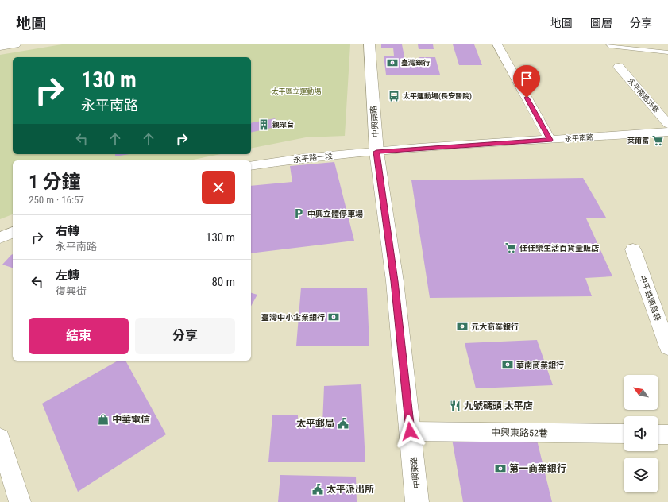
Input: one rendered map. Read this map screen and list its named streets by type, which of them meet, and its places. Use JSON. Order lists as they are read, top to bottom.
{
  "streets": {
    "main road": ["中興東路"],
    "street": [
      "永平南路35巷",
      "永平南路",
      "永平路一段",
      "中平路順昌巷",
      "中興東路52巷"
    ]
  },
  "crossings": [
    ["中興東路", "永平南路"],
    ["中興東路", "永平路一段"],
    ["中興東路", "中興東路52巷"],
    ["永平南路", "永平路一段"]
  ],
  "parks": ["太平區立運動場"],
  "places": {
    "bank": [
      "臺灣銀行",
      "臺灣中小企業銀行",
      "元大商業銀行",
      "華南商業銀行",
      "第一商業銀行"
    ],
    "bus stop": ["太平運動場(長安醫院)"],
    "building": ["觀眾台"],
    "supermarket": ["萊爾富", "佳佳樂生活百貨量販店"],
    "parking": ["中興立體停車場"],
    "restaurant": ["九號碼頭 太平店"],
    "shop": ["中華電信"],
    "public building": ["太平郵局", "太平派出所"]
  },
  "north": "top left",
  "page": {
    "header": "地圖",
    "nav": ["地圖", "圖層", "分享"],
    "turn": ["130 m", "永平南路"],
    "heading": ["1 分鐘", "250 m · 16:57"],
    "list": [
      {
        "name": "右轉",
        "note": "永平南路",
        "value": "130 m"
      },
      {
        "name": "左轉",
        "note": "復興街",
        "value": "80 m"
      }
    ],
    "buttons": ["結束", "分享"]
  }
}
